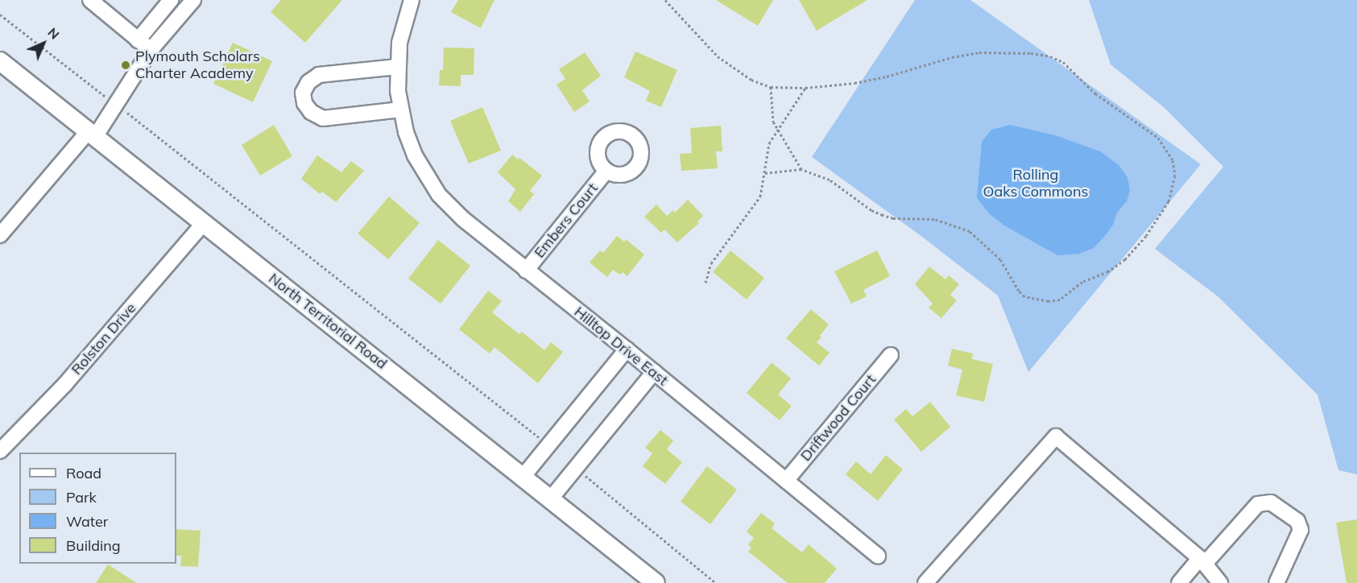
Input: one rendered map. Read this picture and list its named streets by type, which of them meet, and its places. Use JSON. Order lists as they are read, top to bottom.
{
  "streets": {
    "main road": ["North Territorial Road"],
    "street": [
      "Embers Court",
      "Rolston Drive",
      "Hilltop Drive East",
      "Driftwood Court"
    ]
  },
  "crossings": [
    ["Embers Court", "Hilltop Drive East"],
    ["North Territorial Road", "Rolston Drive"],
    ["Hilltop Drive East", "Driftwood Court"]
  ],
  "parks": ["Rolling Oaks Commons"],
  "places": ["Plymouth Scholars Charter Academy"],
  "legend": [
    "Road",
    "Park",
    "Water",
    "Building"
  ],
  "north": "top right"
}
